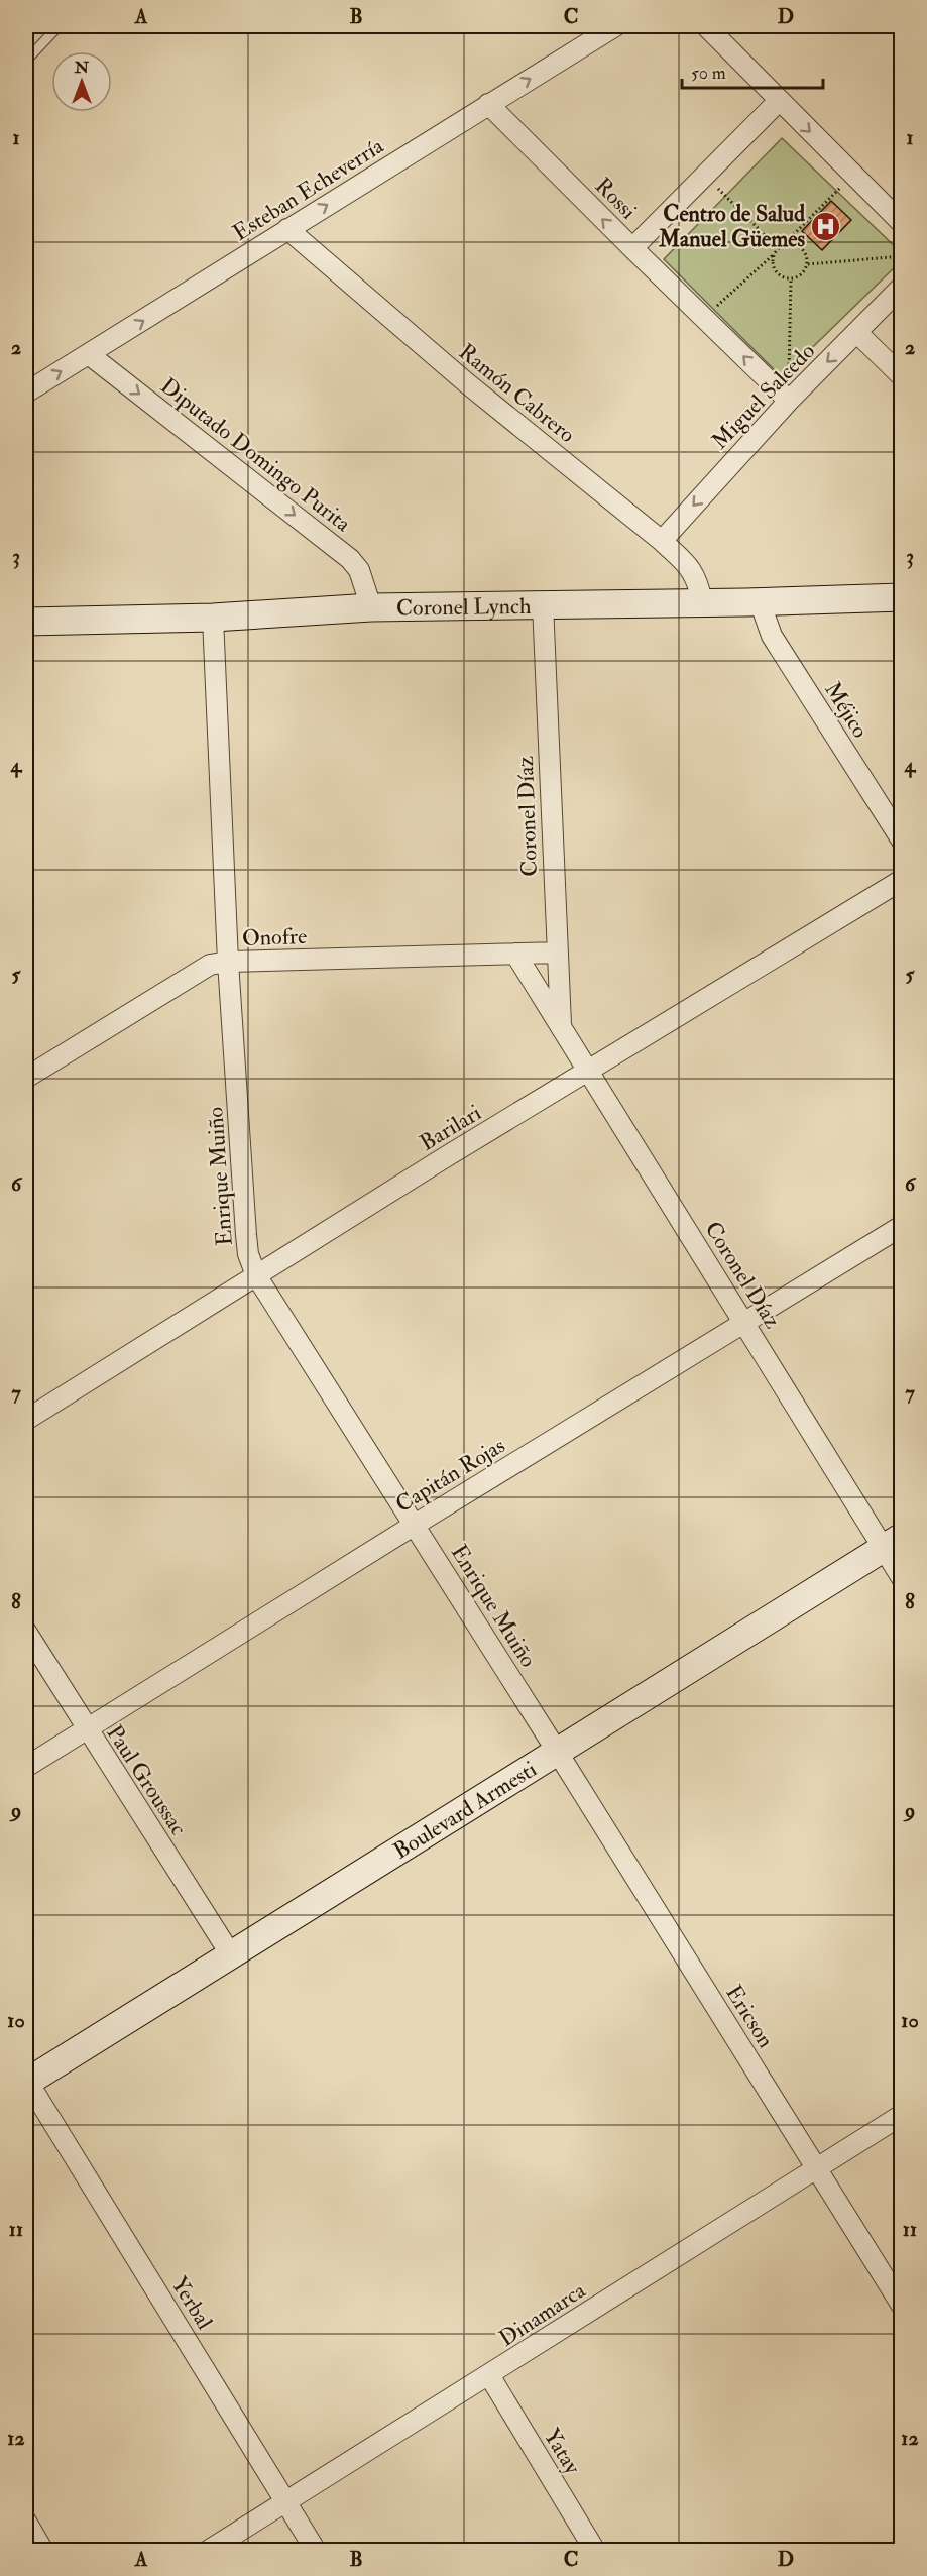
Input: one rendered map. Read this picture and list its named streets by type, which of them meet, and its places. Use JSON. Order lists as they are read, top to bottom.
{
  "streets": {
    "main road": ["Coronel Lynch", "Boulevard Armesti"],
    "street": [
      "Esteban Echeverría",
      "Rossi",
      "Ramón Cabrero",
      "Miguel Salcedo",
      "Diputado Domingo Purita",
      "Méjico",
      "Coronel Díaz",
      "Onofre",
      "Barilari",
      "Enrique Muiño",
      "Capitán Rojas",
      "Paul Groussac",
      "Ericson",
      "Yerbal",
      "Dinamarca",
      "Yatay"
    ]
  },
  "crossings": [
    ["Esteban Echeverría", "Rossi"],
    ["Esteban Echeverría", "Ramón Cabrero"],
    ["Esteban Echeverría", "Diputado Domingo Purita"],
    ["Rossi", "Miguel Salcedo"],
    ["Ramón Cabrero", "Miguel Salcedo"],
    ["Ramón Cabrero", "Coronel Lynch"],
    ["Diputado Domingo Purita", "Coronel Lynch"],
    ["Coronel Lynch", "Méjico"],
    ["Coronel Lynch", "Coronel Díaz"],
    ["Coronel Lynch", "Enrique Muiño"],
    ["Coronel Díaz", "Onofre"],
    ["Coronel Díaz", "Barilari"],
    ["Coronel Díaz", "Capitán Rojas"],
    ["Coronel Díaz", "Boulevard Armesti"],
    ["Onofre", "Enrique Muiño"],
    ["Barilari", "Enrique Muiño"],
    ["Enrique Muiño", "Capitán Rojas"],
    ["Enrique Muiño", "Boulevard Armesti"],
    ["Enrique Muiño", "Ericson"],
    ["Capitán Rojas", "Paul Groussac"],
    ["Paul Groussac", "Boulevard Armesti"],
    ["Boulevard Armesti", "Ericson"],
    ["Boulevard Armesti", "Yerbal"],
    ["Ericson", "Dinamarca"],
    ["Yerbal", "Dinamarca"],
    ["Dinamarca", "Yatay"]
  ],
  "one_way": [
    "Esteban Echeverría",
    "Rossi",
    "Miguel Salcedo",
    "Diputado Domingo Purita"
  ],
  "places": {
    "hospital": ["Centro de Salud Manuel Güemes"]
  },
  "scale_bar": "50 m",
  "north": "top",
  "grid": {
    "columns": [
      "A",
      "B",
      "C",
      "D"
    ],
    "rows": [
      "1",
      "2",
      "3",
      "4",
      "5",
      "6",
      "7",
      "8",
      "9",
      "10",
      "11",
      "12"
    ]
  }
}
